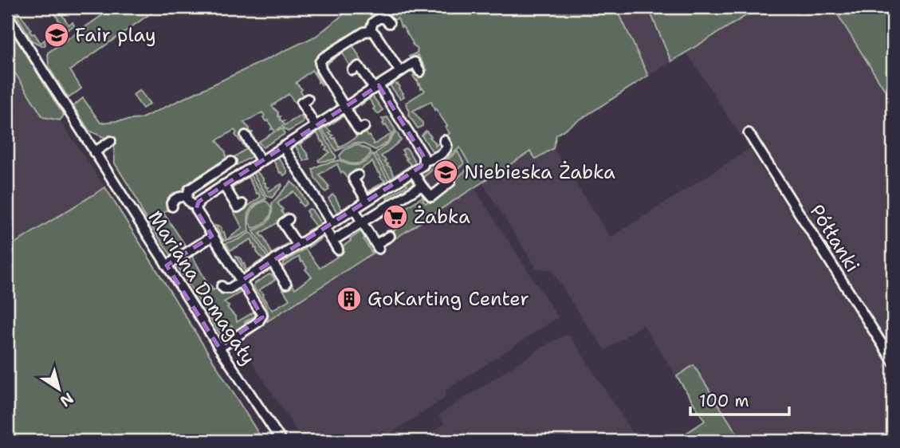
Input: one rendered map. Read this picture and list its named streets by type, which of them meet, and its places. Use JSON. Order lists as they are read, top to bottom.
{
  "streets": {
    "street": ["Półłanki", "Mariana Domagały"]
  },
  "places": {
    "school or university": ["Fair play", "Niebieska Żabka"],
    "supermarket": ["Żabka"],
    "building": ["GoKarting Center"]
  },
  "scale_bar": "100 m",
  "north": "bottom right"
}
